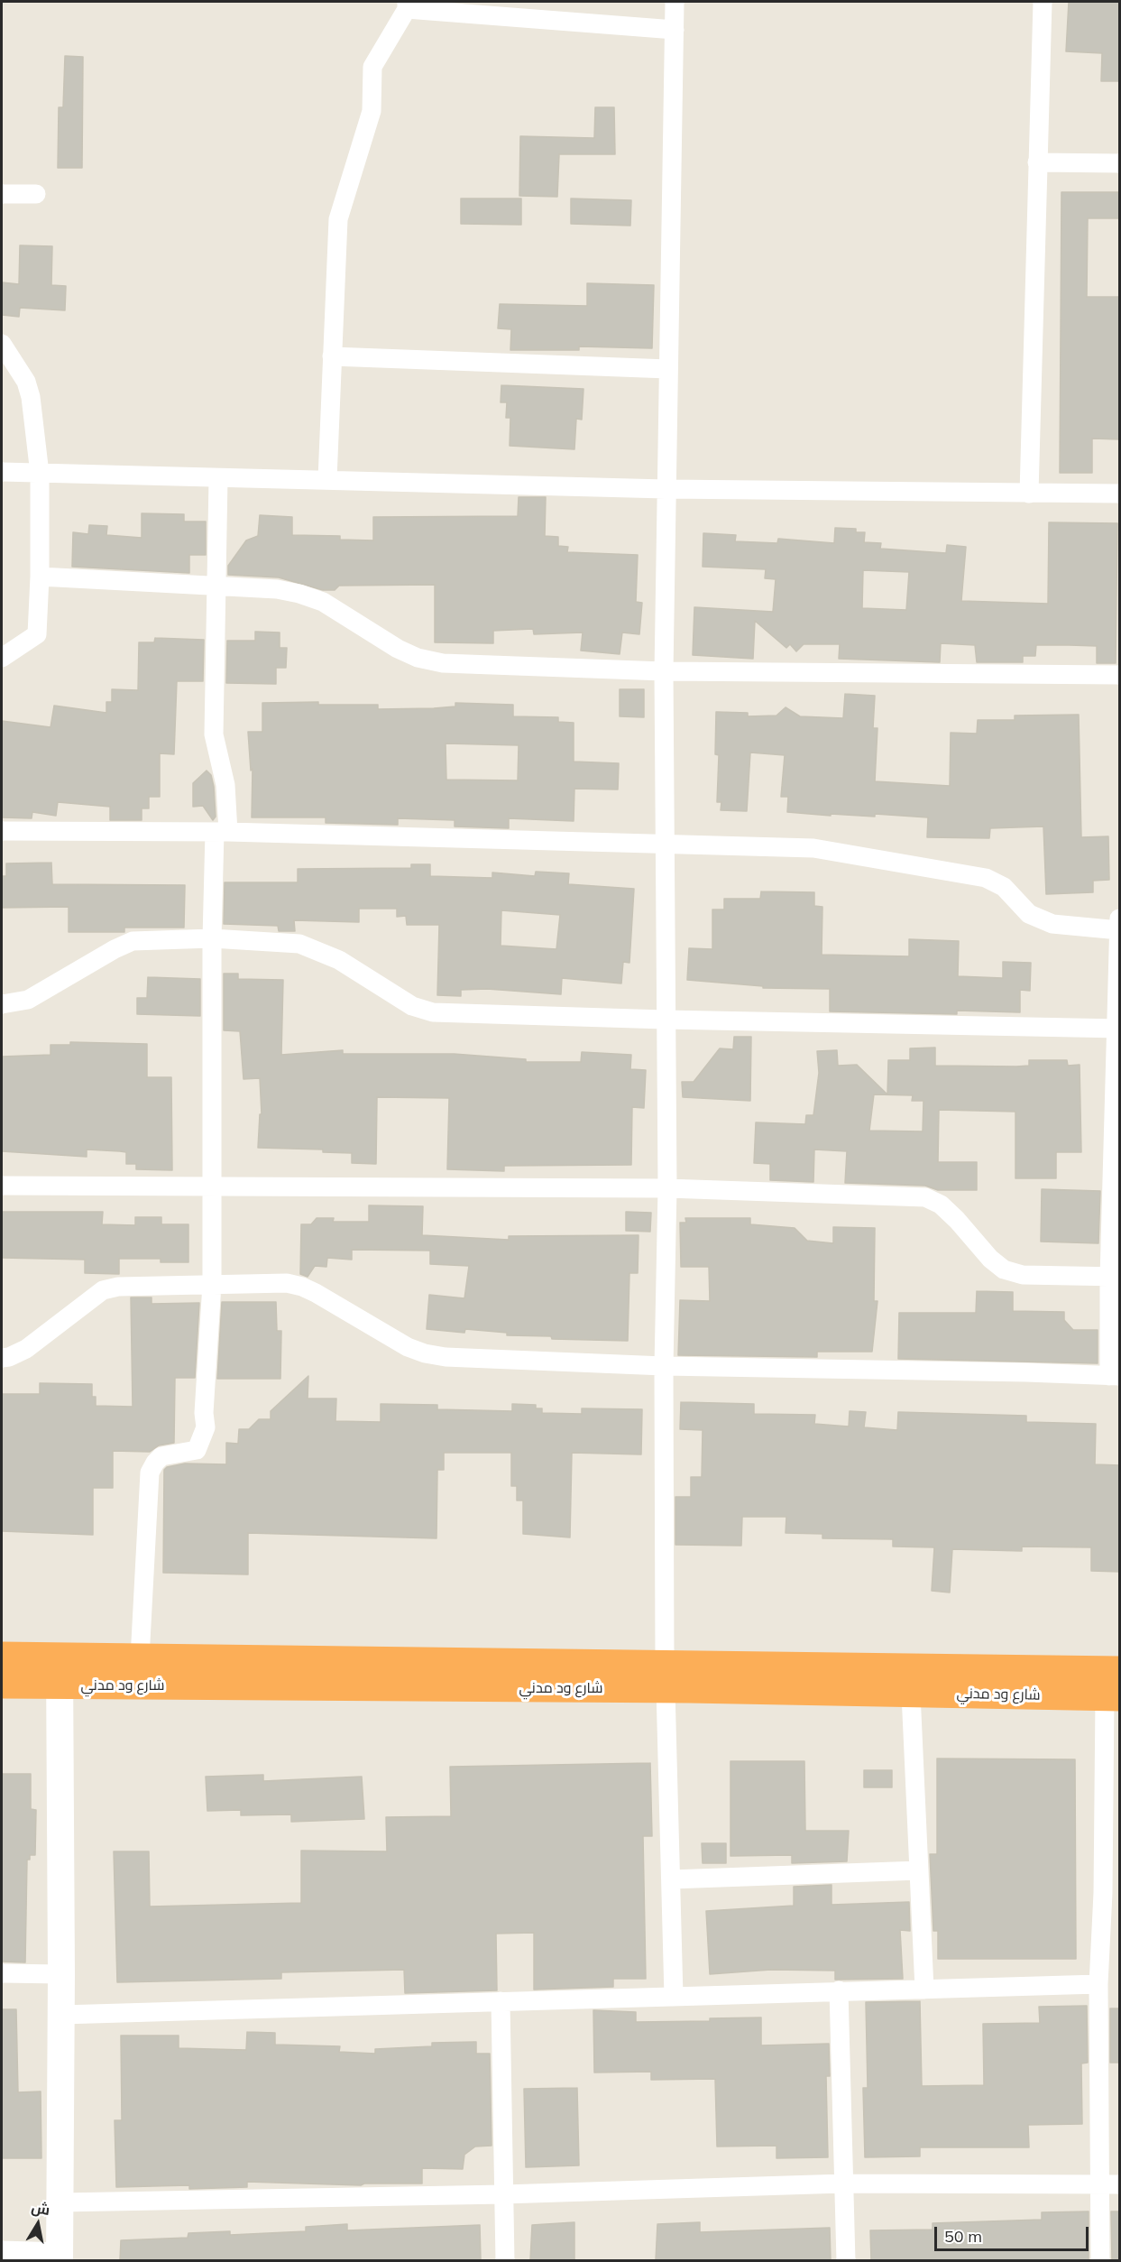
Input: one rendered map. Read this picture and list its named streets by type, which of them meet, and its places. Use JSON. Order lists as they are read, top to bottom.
{
  "streets": {
    "highway": ["شارع ود مدني"]
  },
  "scale_bar": "50 m",
  "north": "top"
}
